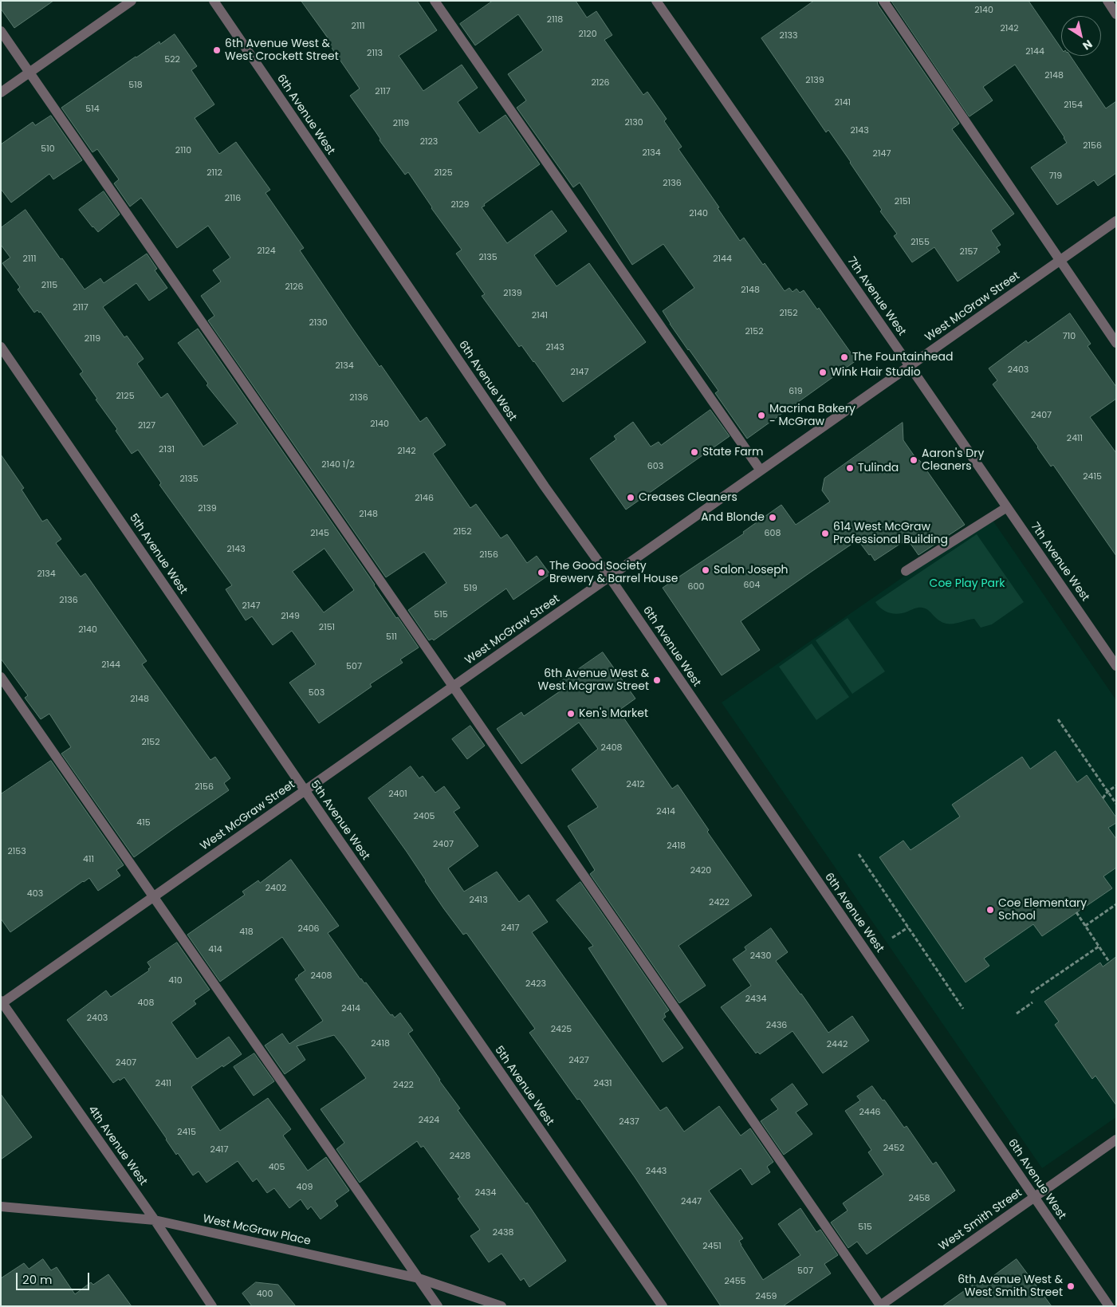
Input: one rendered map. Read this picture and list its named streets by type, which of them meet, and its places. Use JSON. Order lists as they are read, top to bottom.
{
  "streets": {
    "street": [
      "6th Avenue West",
      "7th Avenue West",
      "West McGraw Street",
      "5th Avenue West",
      "4th Avenue West",
      "West Smith Street",
      "West McGraw Place"
    ]
  },
  "crossings": [
    ["6th Avenue West", "West McGraw Street"],
    ["6th Avenue West", "West Smith Street"],
    ["7th Avenue West", "West McGraw Street"],
    ["West McGraw Street", "5th Avenue West"],
    ["West McGraw Street", "4th Avenue West"],
    ["4th Avenue West", "West McGraw Place"]
  ],
  "parks": ["Coe Play Park"],
  "places": [
    "6th Avenue West & West Crockett Street",
    "The Fountainhead",
    "Wink Hair Studio",
    "Macrina Bakery - McGraw",
    "State Farm",
    "Aaron's Dry Cleaners",
    "Tulinda",
    "Creases Cleaners",
    "And Blonde",
    "614 West McGraw Professional Building",
    "Salon Joseph",
    "The Good Society Brewery & Barrel House",
    "6th Avenue West & West Mcgraw Street",
    "Ken's Market",
    "Coe Elementary School",
    "6th Avenue West & West Smith Street"
  ],
  "house_numbers": [
    "2140",
    "2118",
    "2111",
    "2142",
    "2120",
    "2133",
    "2144",
    "2113",
    "522",
    "2148",
    "2139",
    "2126",
    "518",
    "2117",
    "2141",
    "2154",
    "514",
    "2130",
    "2119",
    "2143",
    "2123",
    "2156",
    "510",
    "2110",
    "2134",
    "2147",
    "2112",
    "2125",
    "719",
    "2136",
    "2116",
    "2151",
    "2129",
    "2140",
    "2155",
    "2124",
    "2157",
    "2135",
    "2111",
    "2144",
    "2115",
    "2126",
    "2148",
    "2139",
    "2117",
    "2152",
    "2141",
    "2130",
    "2152",
    "710",
    "2119",
    "2143",
    "2134",
    "2403",
    "2147",
    "619",
    "2125",
    "2136",
    "2407",
    "2140",
    "2127",
    "2411",
    "2131",
    "2142",
    "2140 1/2",
    "603",
    "2415",
    "2135",
    "2146",
    "2139",
    "2148",
    "2152",
    "2145",
    "608",
    "2143",
    "2156",
    "2134",
    "604",
    "600",
    "519",
    "2136",
    "2147",
    "515",
    "2149",
    "2151",
    "2140",
    "511",
    "2144",
    "507",
    "503",
    "2148",
    "2152",
    "2408",
    "2412",
    "2156",
    "2401",
    "2414",
    "2405",
    "415",
    "2407",
    "2418",
    "2153",
    "411",
    "2420",
    "2402",
    "403",
    "2413",
    "2422",
    "2417",
    "2406",
    "418",
    "414",
    "2430",
    "2408",
    "410",
    "2423",
    "2434",
    "408",
    "2414",
    "2403",
    "2436",
    "2425",
    "2418",
    "2442",
    "2427",
    "2407",
    "2411",
    "2431",
    "2422",
    "2446",
    "2424",
    "2437",
    "2415",
    "2452",
    "2417",
    "2428",
    "405",
    "2443",
    "409",
    "2434",
    "2458",
    "2447",
    "515",
    "2438",
    "2451",
    "507",
    "2455",
    "400",
    "2459"
  ],
  "scale_bar": "20 m",
  "north": "bottom right"
}
